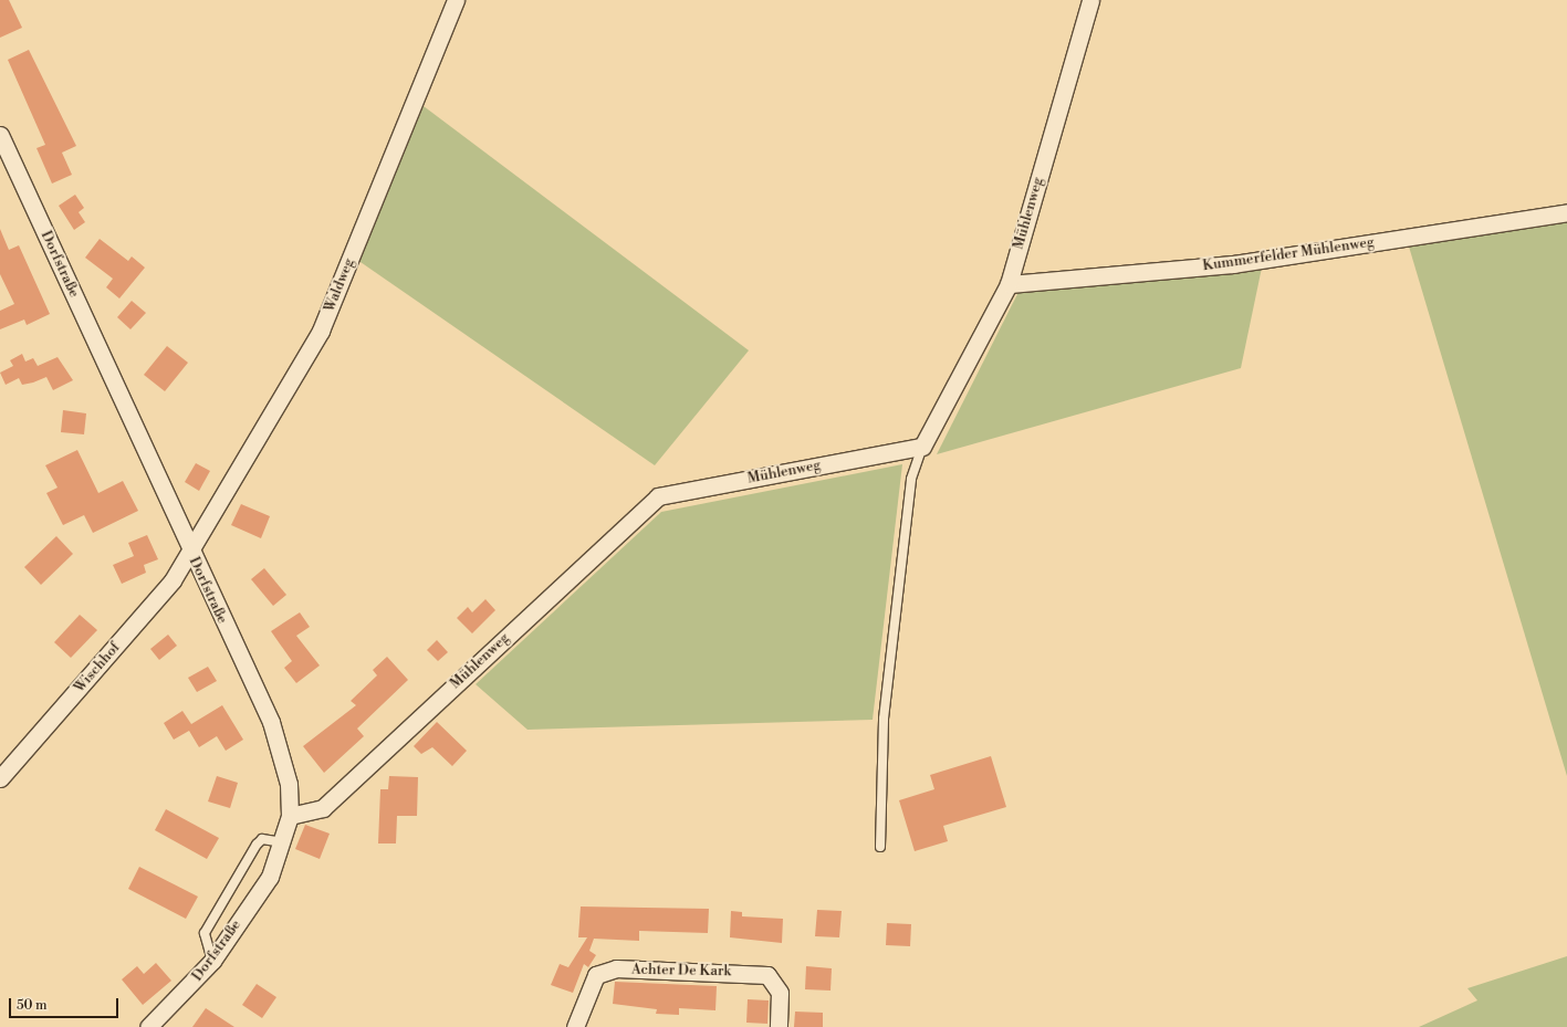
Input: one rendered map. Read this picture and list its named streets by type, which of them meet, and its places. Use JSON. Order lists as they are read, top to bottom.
{
  "streets": {
    "street": [
      "Mühlenweg",
      "Kummerfelder Mühlenweg",
      "Dorfstraße",
      "Waldweg",
      "Wischhof",
      "Achter De Kark"
    ]
  },
  "crossings": [
    ["Mühlenweg", "Kummerfelder Mühlenweg"],
    ["Mühlenweg", "Dorfstraße"],
    ["Dorfstraße", "Waldweg"],
    ["Dorfstraße", "Wischhof"],
    ["Waldweg", "Wischhof"]
  ],
  "scale_bar": "50 m"
}
